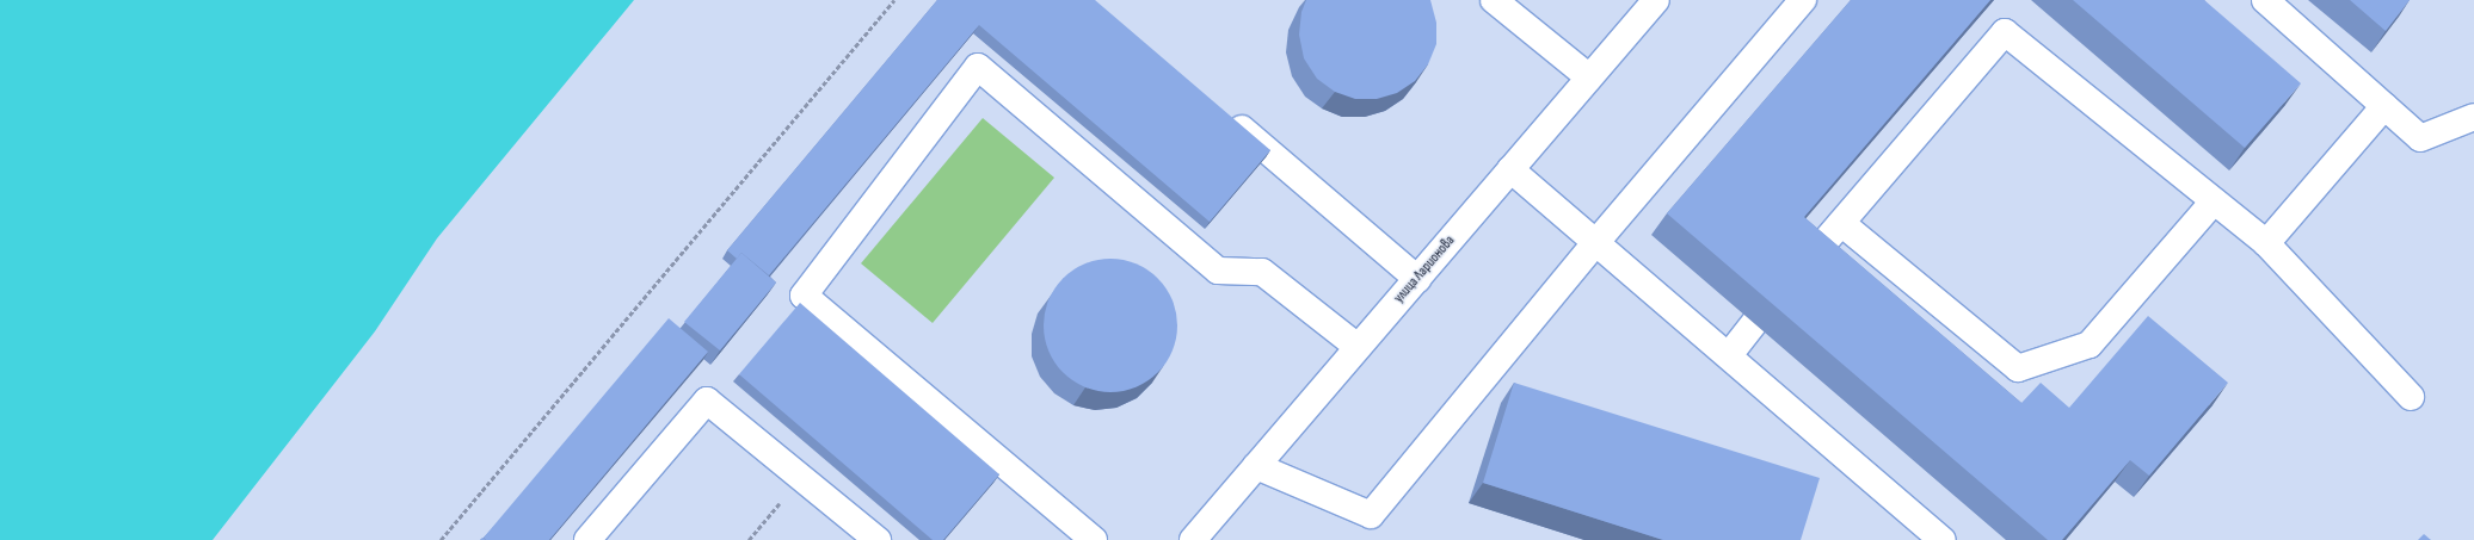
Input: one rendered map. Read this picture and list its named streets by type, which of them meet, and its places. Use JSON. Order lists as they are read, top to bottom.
{
  "streets": {
    "street": ["улица Ларионова"]
  }
}
